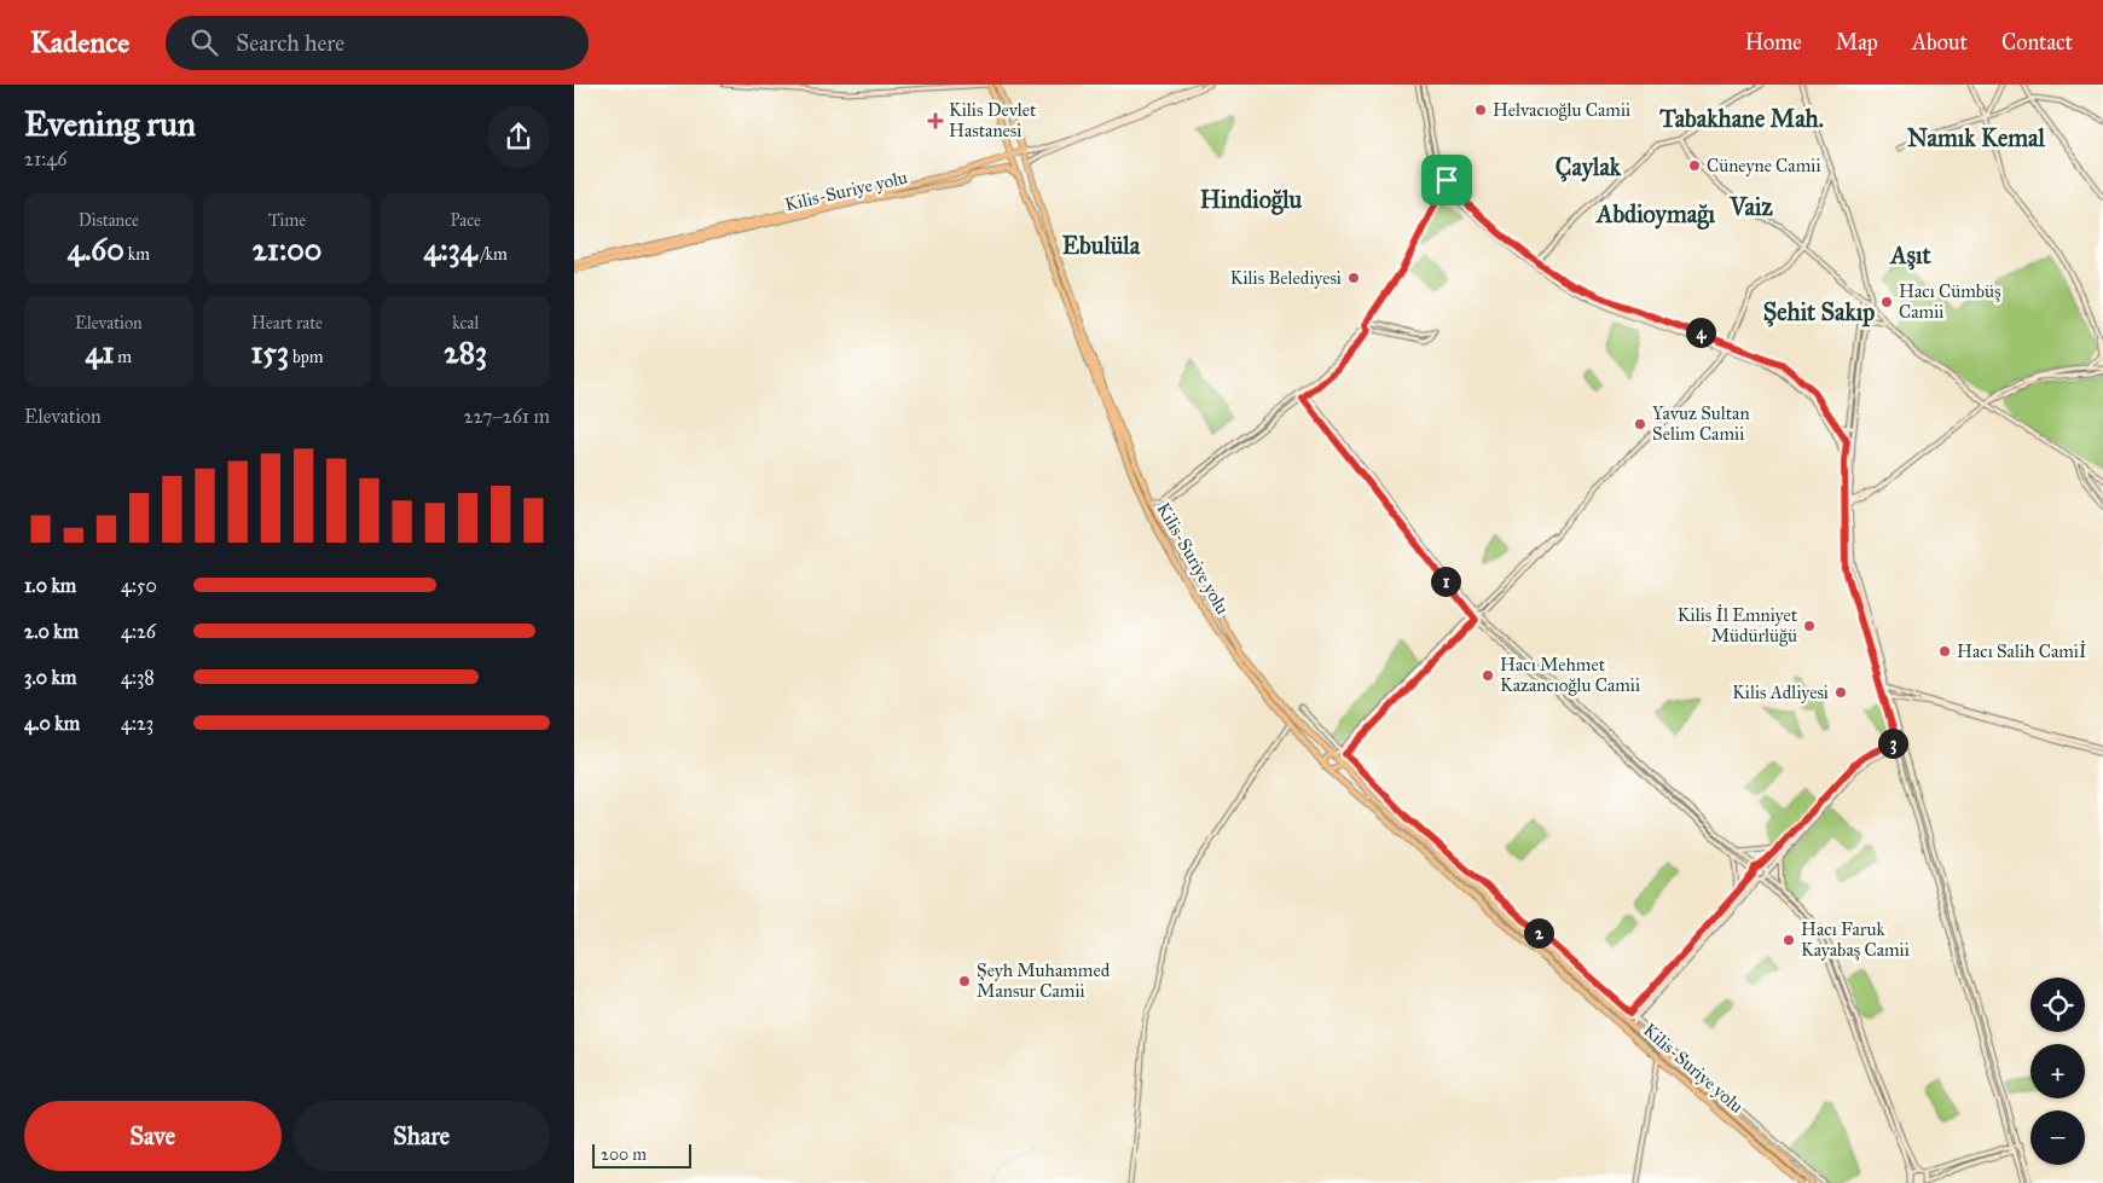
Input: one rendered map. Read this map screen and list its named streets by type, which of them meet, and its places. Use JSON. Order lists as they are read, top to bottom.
{
  "streets": {
    "highway": ["Kilis-Suriye yolu"]
  },
  "districts": [
    "Tabakhane Mah.",
    "Namık Kemal",
    "Çaylak",
    "Hindioğlu",
    "Vaiz",
    "Abdioymağı",
    "Ebulüla",
    "Aşıt",
    "Şehit Sakıp"
  ],
  "places": {
    "other": [
      "Helvacıoğlu Camii",
      "Cüneyne Camii",
      "Kilis Belediyesi",
      "Hacı Cümbüş Camii",
      "Yavuz Sultan Selim Camii",
      "Kilis İl Emniyet Müdürlüğü",
      "Hacı Salih Camiİ",
      "Hacı Mehmet Kazancıoğlu Camii",
      "Kilis Adliyesi",
      "Hacı Faruk Kayabaş Camii",
      "Şeyh Muhammed Mansur Camii"
    ],
    "health": ["Kilis Devlet Hastanesi"]
  },
  "scale_bar": "200 m",
  "page": {
    "header": "Kadence",
    "search": "Search here",
    "nav": [
      "Home",
      "Map",
      "About",
      "Contact"
    ],
    "heading": ["Evening run", "21:46"],
    "stats": [
      ["Distance", "4.60 km"],
      ["Time", "21:00"],
      ["Pace", "4:34 /km"],
      ["Elevation", "41 m"],
      ["Heart rate", "153 bpm"],
      ["kcal", "283"]
    ],
    "pins": [
      "4",
      "1",
      "3",
      "2"
    ],
    "chart": ["Elevation", "227–261 m"],
    "list": [
      {
        "name": "1.0 km",
        "note": "4:50"
      },
      {
        "name": "2.0 km",
        "note": "4:26"
      },
      {
        "name": "3.0 km",
        "note": "4:38"
      },
      {
        "name": "4.0 km",
        "note": "4:23"
      }
    ],
    "map_buttons": ["+", "−"],
    "buttons": ["Save", "Share"],
    "scale": "200 m"
  }
}
